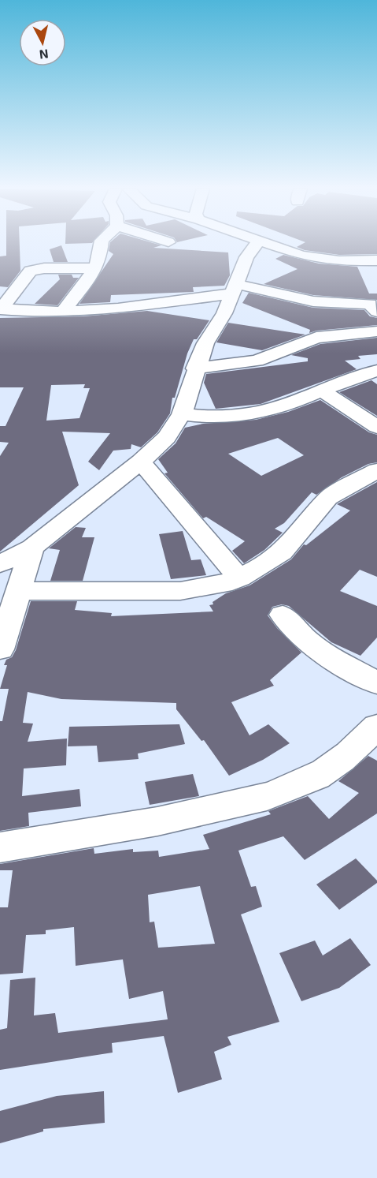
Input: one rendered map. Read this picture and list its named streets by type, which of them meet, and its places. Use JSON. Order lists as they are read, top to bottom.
{
  "north": "bottom"
}
